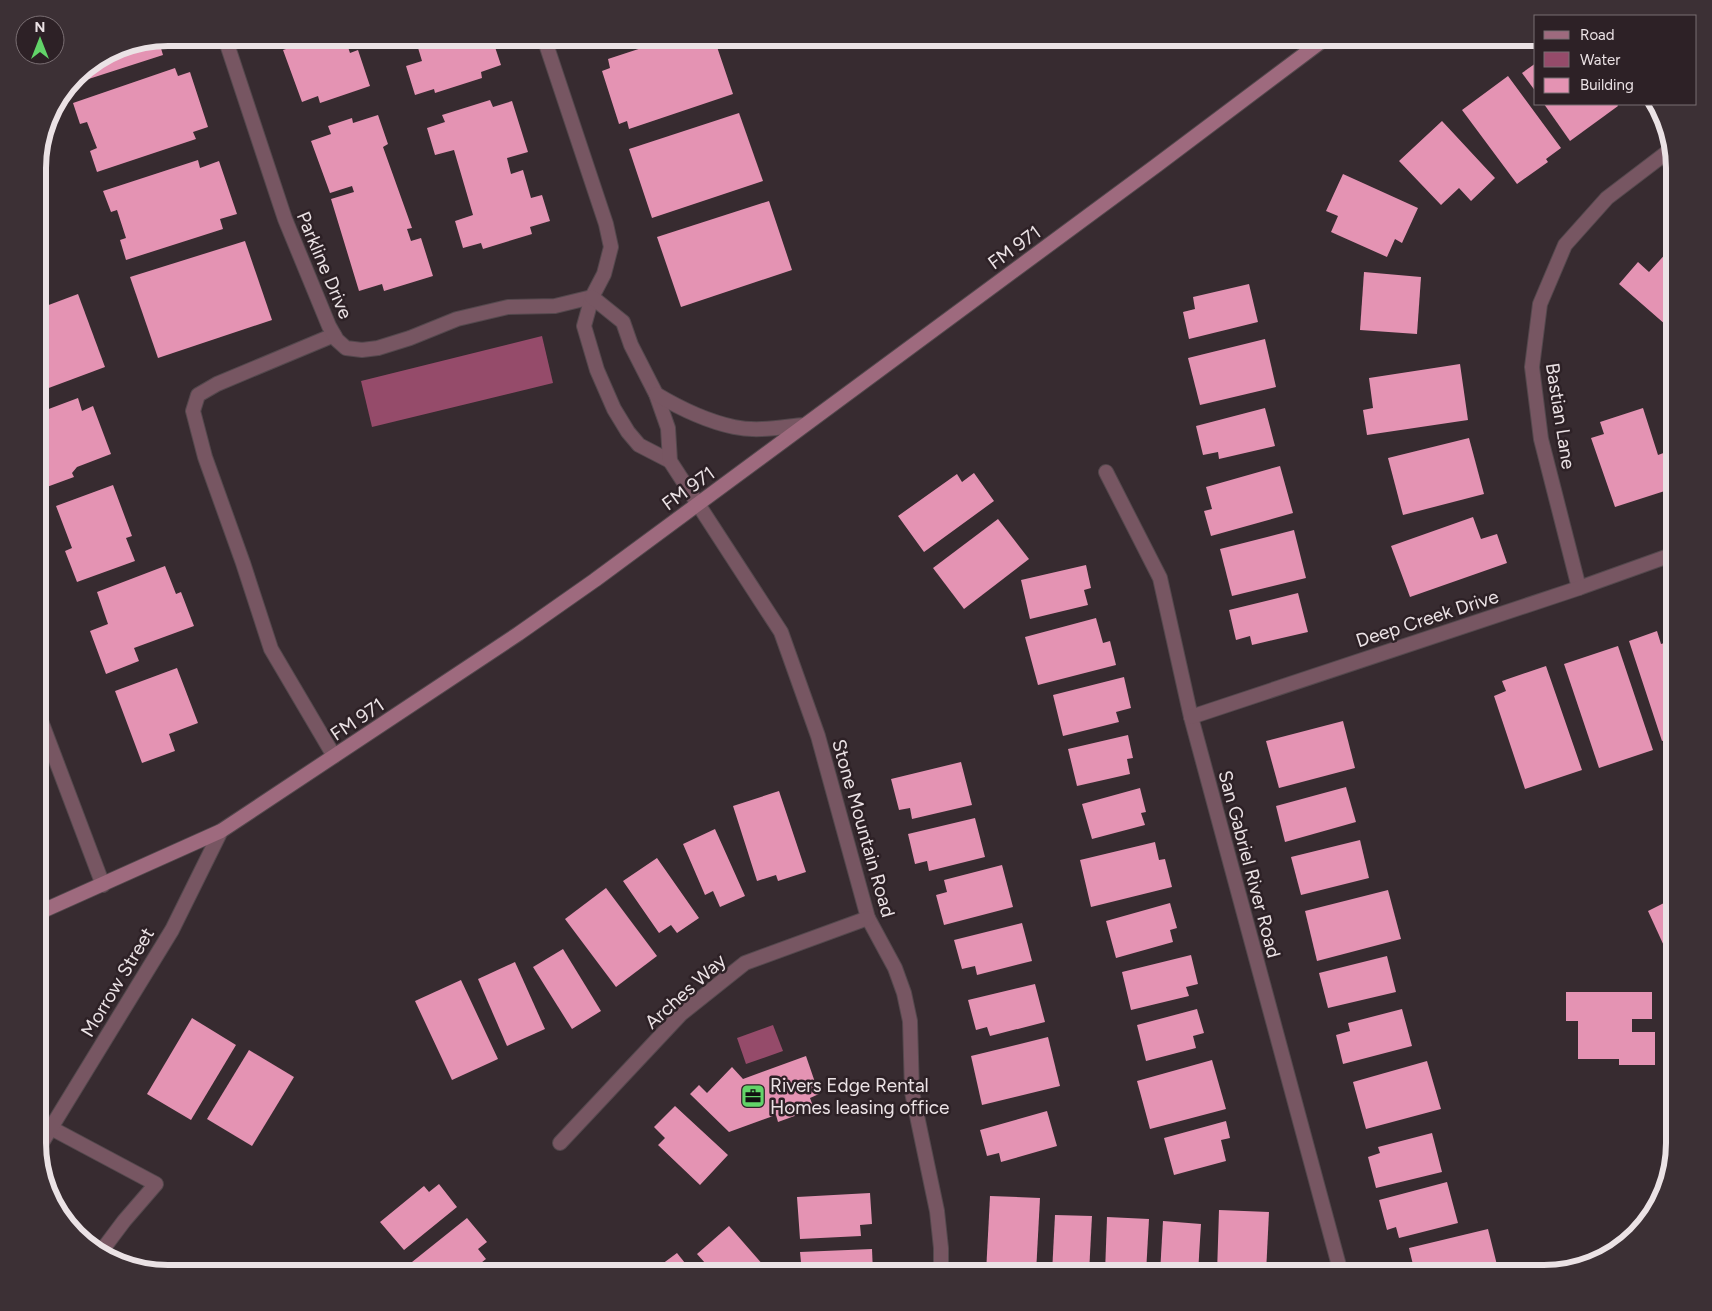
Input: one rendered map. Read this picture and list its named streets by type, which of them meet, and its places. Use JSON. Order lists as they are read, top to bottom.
{
  "streets": {
    "main road": ["FM 971"],
    "street": [
      "Parkline Drive",
      "Bastian Lane",
      "Deep Creek Drive",
      "Stone Mountain Road",
      "San Gabriel River Road",
      "Morrow Street",
      "Arches Way"
    ]
  },
  "crossings": [
    ["FM 971", "Stone Mountain Road"],
    ["FM 971", "Morrow Street"],
    ["Bastian Lane", "Deep Creek Drive"],
    ["Deep Creek Drive", "San Gabriel River Road"],
    ["Stone Mountain Road", "Arches Way"]
  ],
  "places": {
    "office": ["Rivers Edge Rental Homes leasing office"]
  },
  "legend": ["Road", "Water", "Building"],
  "north": "top"
}
